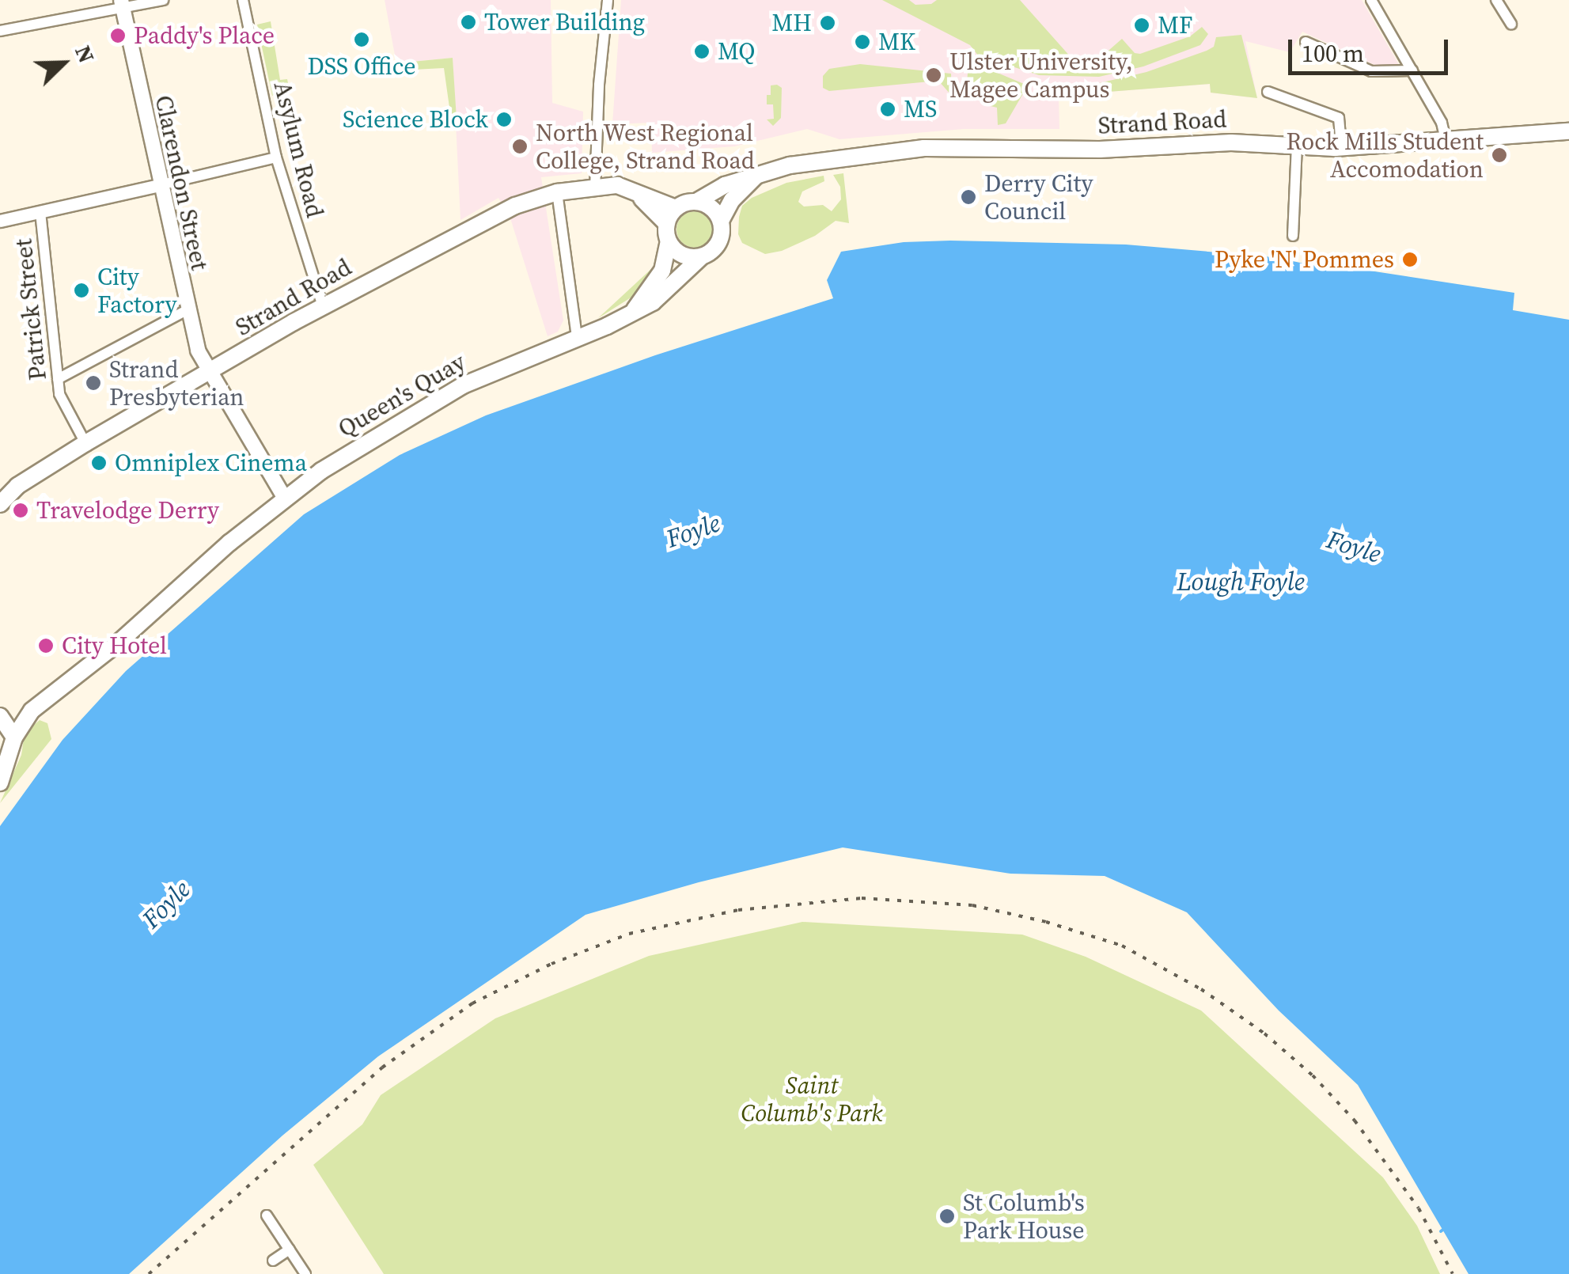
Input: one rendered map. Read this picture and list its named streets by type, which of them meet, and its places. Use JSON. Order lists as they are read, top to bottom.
{
  "streets": {
    "main road": ["Strand Road", "Clarendon Street", "Queen's Quay"],
    "street": ["Asylum Road", "Patrick Street"]
  },
  "crossings": [
    ["Strand Road", "Asylum Road"],
    ["Strand Road", "Clarendon Street"],
    ["Strand Road", "Patrick Street"],
    ["Strand Road", "Queen's Quay"],
    ["Clarendon Street", "Queen's Quay"]
  ],
  "water": ["Foyle", "Lough Foyle"],
  "parks": ["Saint Columb's Park"],
  "places": [
    "Tower Building",
    "MH",
    "MF",
    "Paddy's Place",
    "DSS Office",
    "MK",
    "MQ",
    "Ulster University, Magee Campus",
    "MS",
    "Science Block",
    "North West Regional College, Strand Road",
    "Rock Mills Student Accomodation",
    "Derry City Council",
    "Pyke 'N' Pommes",
    "City Factory",
    "Strand Presbyterian",
    "Omniplex Cinema",
    "Travelodge Derry",
    "City Hotel",
    "St Columb's Park House"
  ],
  "scale_bar": "100 m",
  "north": "top right"
}
